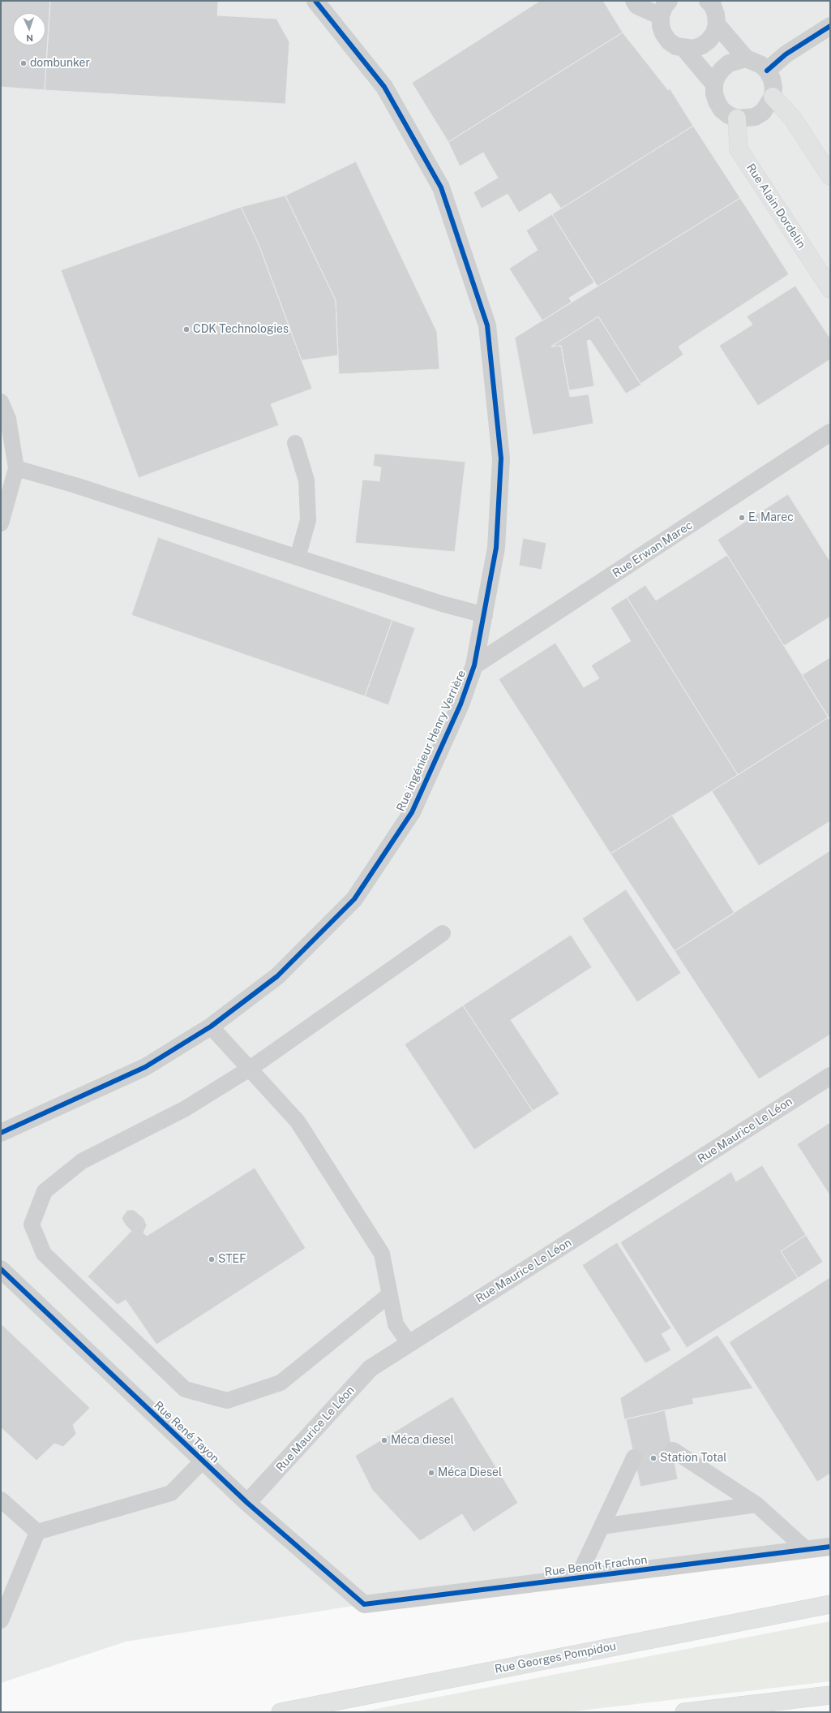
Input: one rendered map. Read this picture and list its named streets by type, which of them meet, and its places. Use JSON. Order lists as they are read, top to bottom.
{
  "streets": {
    "main road": ["Rue Alain Dordelin", "Rue Georges Pompidou"],
    "street": [
      "Rue Erwan Marec",
      "Rue ingénieur Henry Verrière",
      "Rue Maurice Le Léon",
      "Rue René Tayon",
      "Rue Benoît Frachon"
    ]
  },
  "crossings": [
    ["Rue Erwan Marec", "Rue ingénieur Henry Verrière"],
    ["Rue Maurice Le Léon", "Rue René Tayon"],
    ["Rue René Tayon", "Rue Benoît Frachon"]
  ],
  "places": [
    "dombunker",
    "CDK Technologies",
    "E. Marec",
    "STEF",
    "Méca diesel",
    "Station Total",
    "Méca Diesel"
  ],
  "north": "bottom"
}
